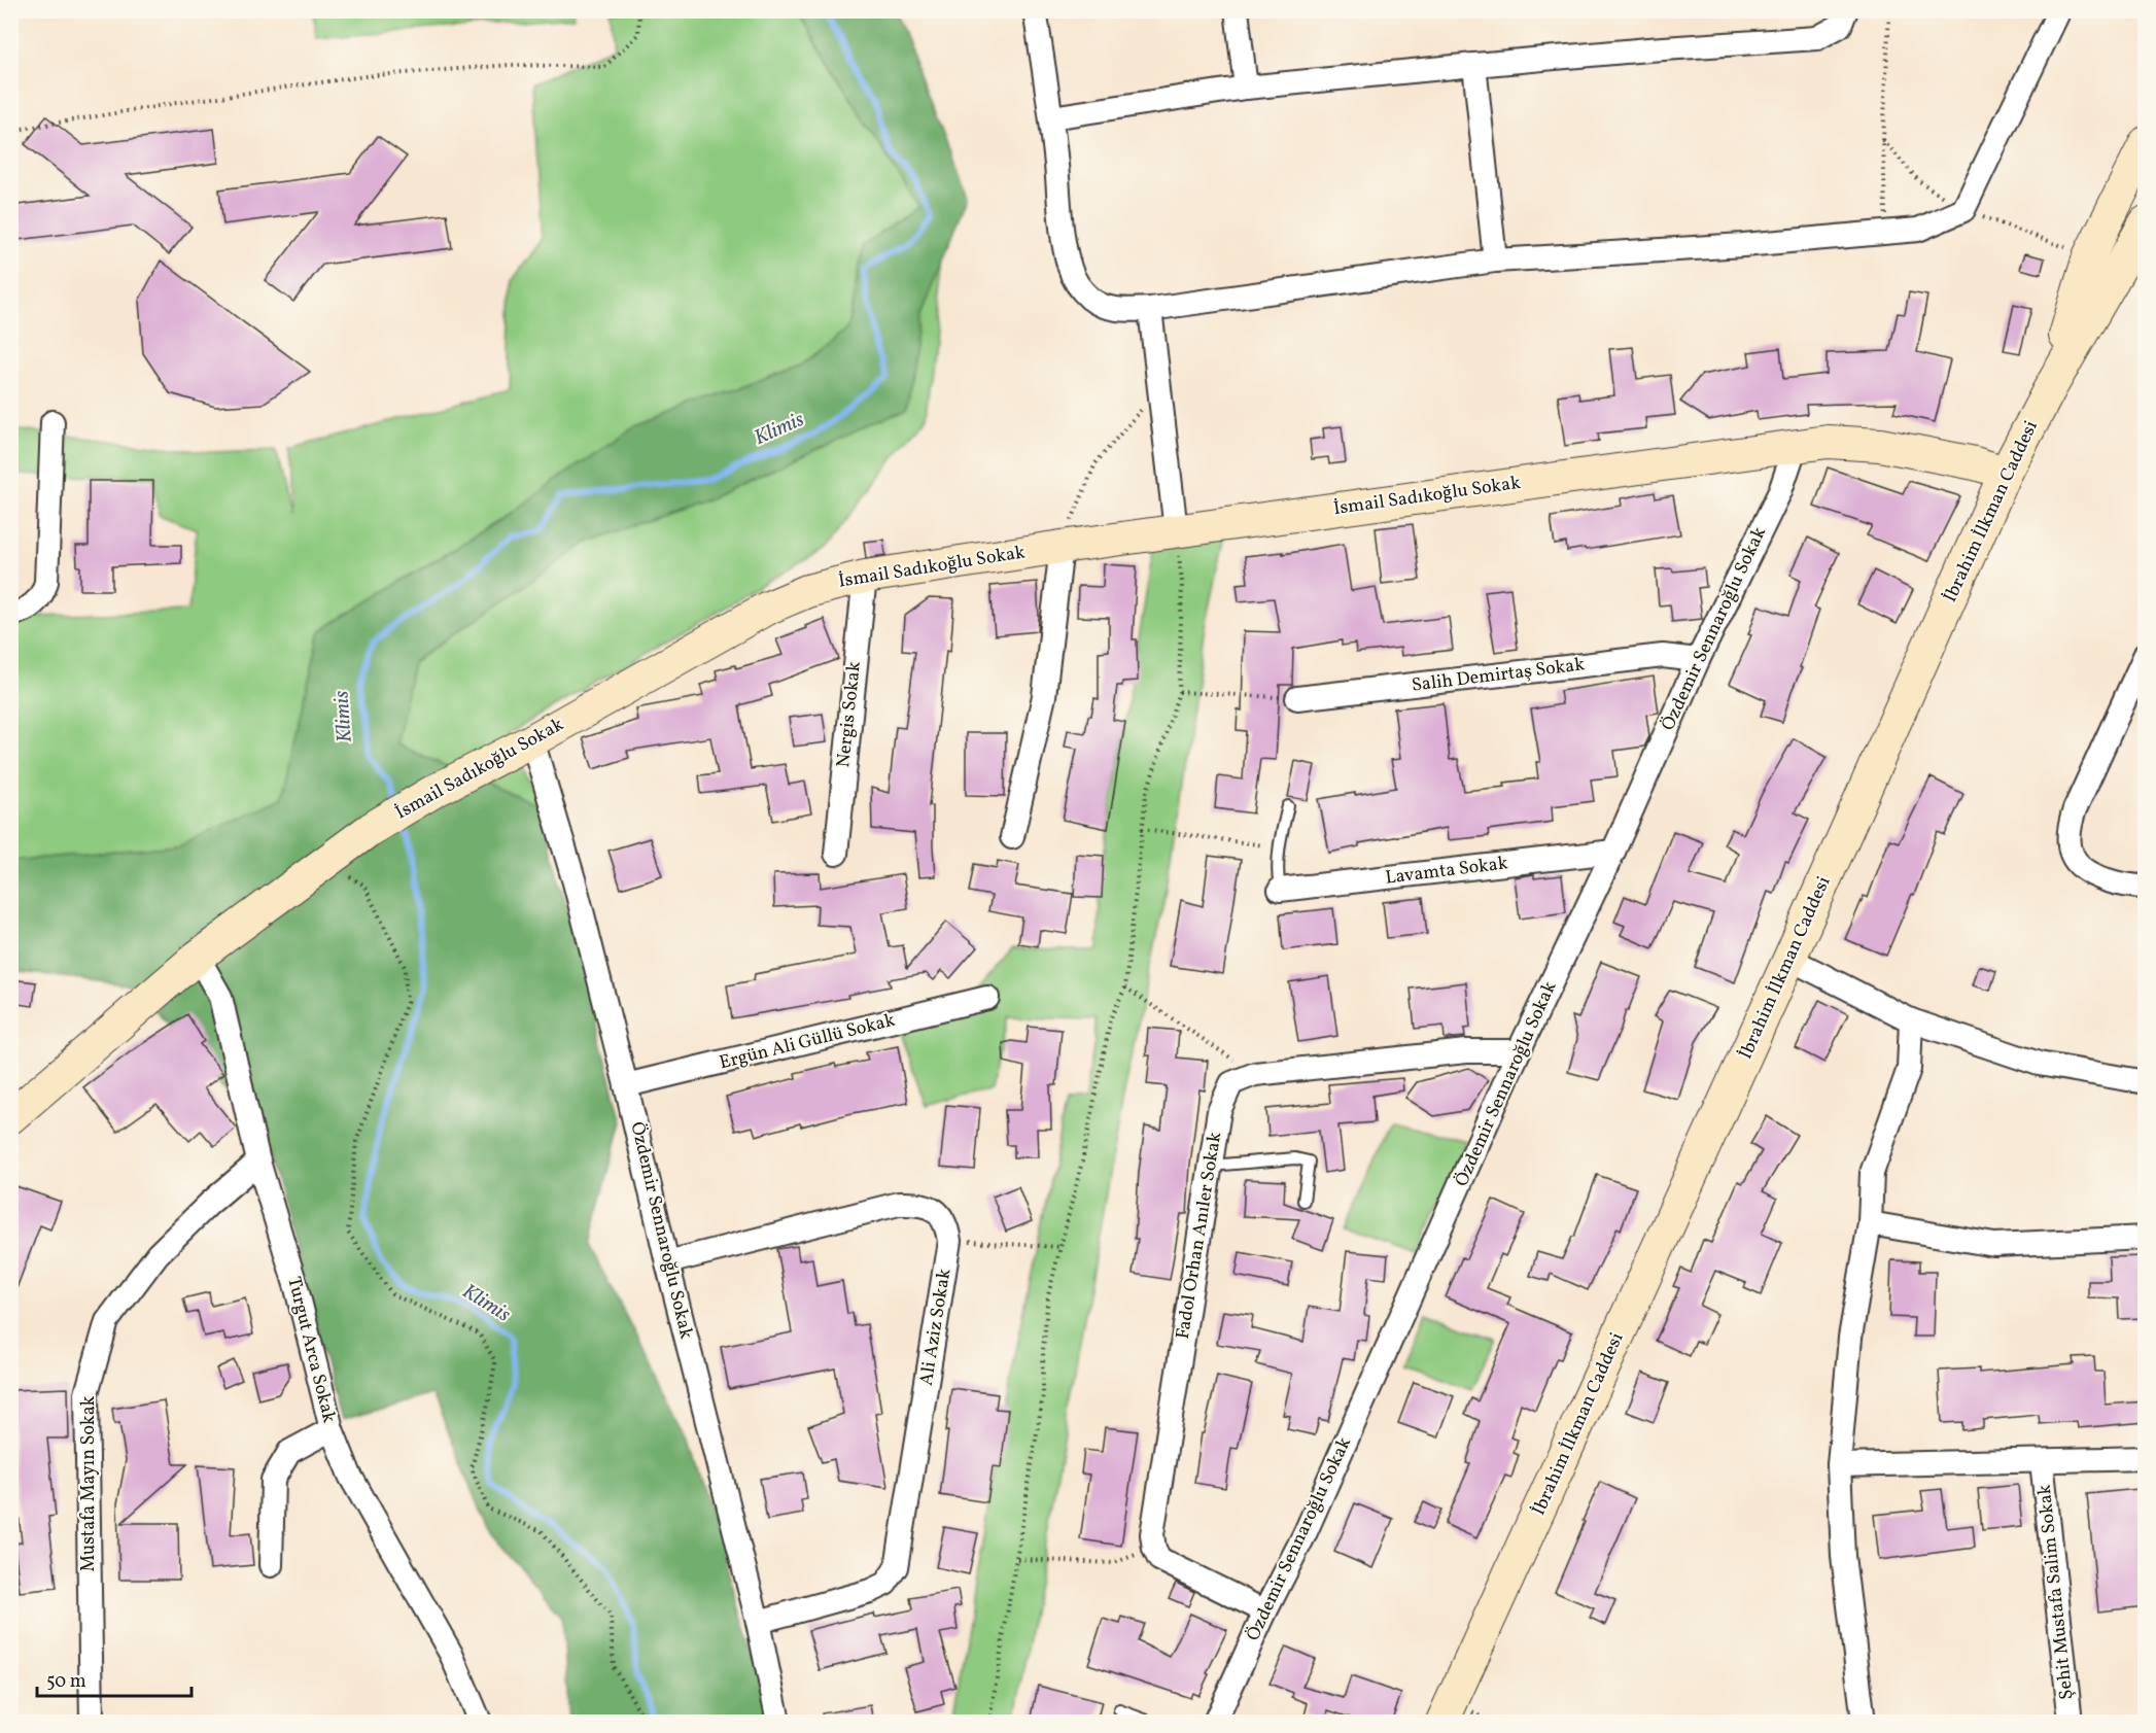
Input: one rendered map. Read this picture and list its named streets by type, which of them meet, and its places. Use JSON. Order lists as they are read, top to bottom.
{
  "streets": {
    "street": [
      "İsmail Sadıkoğlu Sokak",
      "İbrahim İlkman Caddesi",
      "Özdemir Sennaroğlu Sokak",
      "Salih Demirtaş Sokak",
      "Nergis Sokak",
      "Lavamta Sokak",
      "Ergün Ali Güllü Sokak",
      "Fadol Orhan Anıler Sokak",
      "Ali Aziz Sokak",
      "Turgut Arca Sokak",
      "Mustafa Mayın Sokak",
      "Şehit Mustafa Salim Sokak"
    ]
  },
  "crossings": [
    ["İsmail Sadıkoğlu Sokak", "İbrahim İlkman Caddesi"],
    ["İsmail Sadıkoğlu Sokak", "Özdemir Sennaroğlu Sokak"],
    ["İsmail Sadıkoğlu Sokak", "Nergis Sokak"],
    ["İsmail Sadıkoğlu Sokak", "Turgut Arca Sokak"],
    ["Özdemir Sennaroğlu Sokak", "Salih Demirtaş Sokak"],
    ["Özdemir Sennaroğlu Sokak", "Lavamta Sokak"],
    ["Özdemir Sennaroğlu Sokak", "Ergün Ali Güllü Sokak"],
    ["Özdemir Sennaroğlu Sokak", "Fadol Orhan Anıler Sokak"],
    ["Özdemir Sennaroğlu Sokak", "Ali Aziz Sokak"],
    ["Turgut Arca Sokak", "Mustafa Mayın Sokak"]
  ],
  "water": ["Klimis"],
  "scale_bar": "50 m"
}
